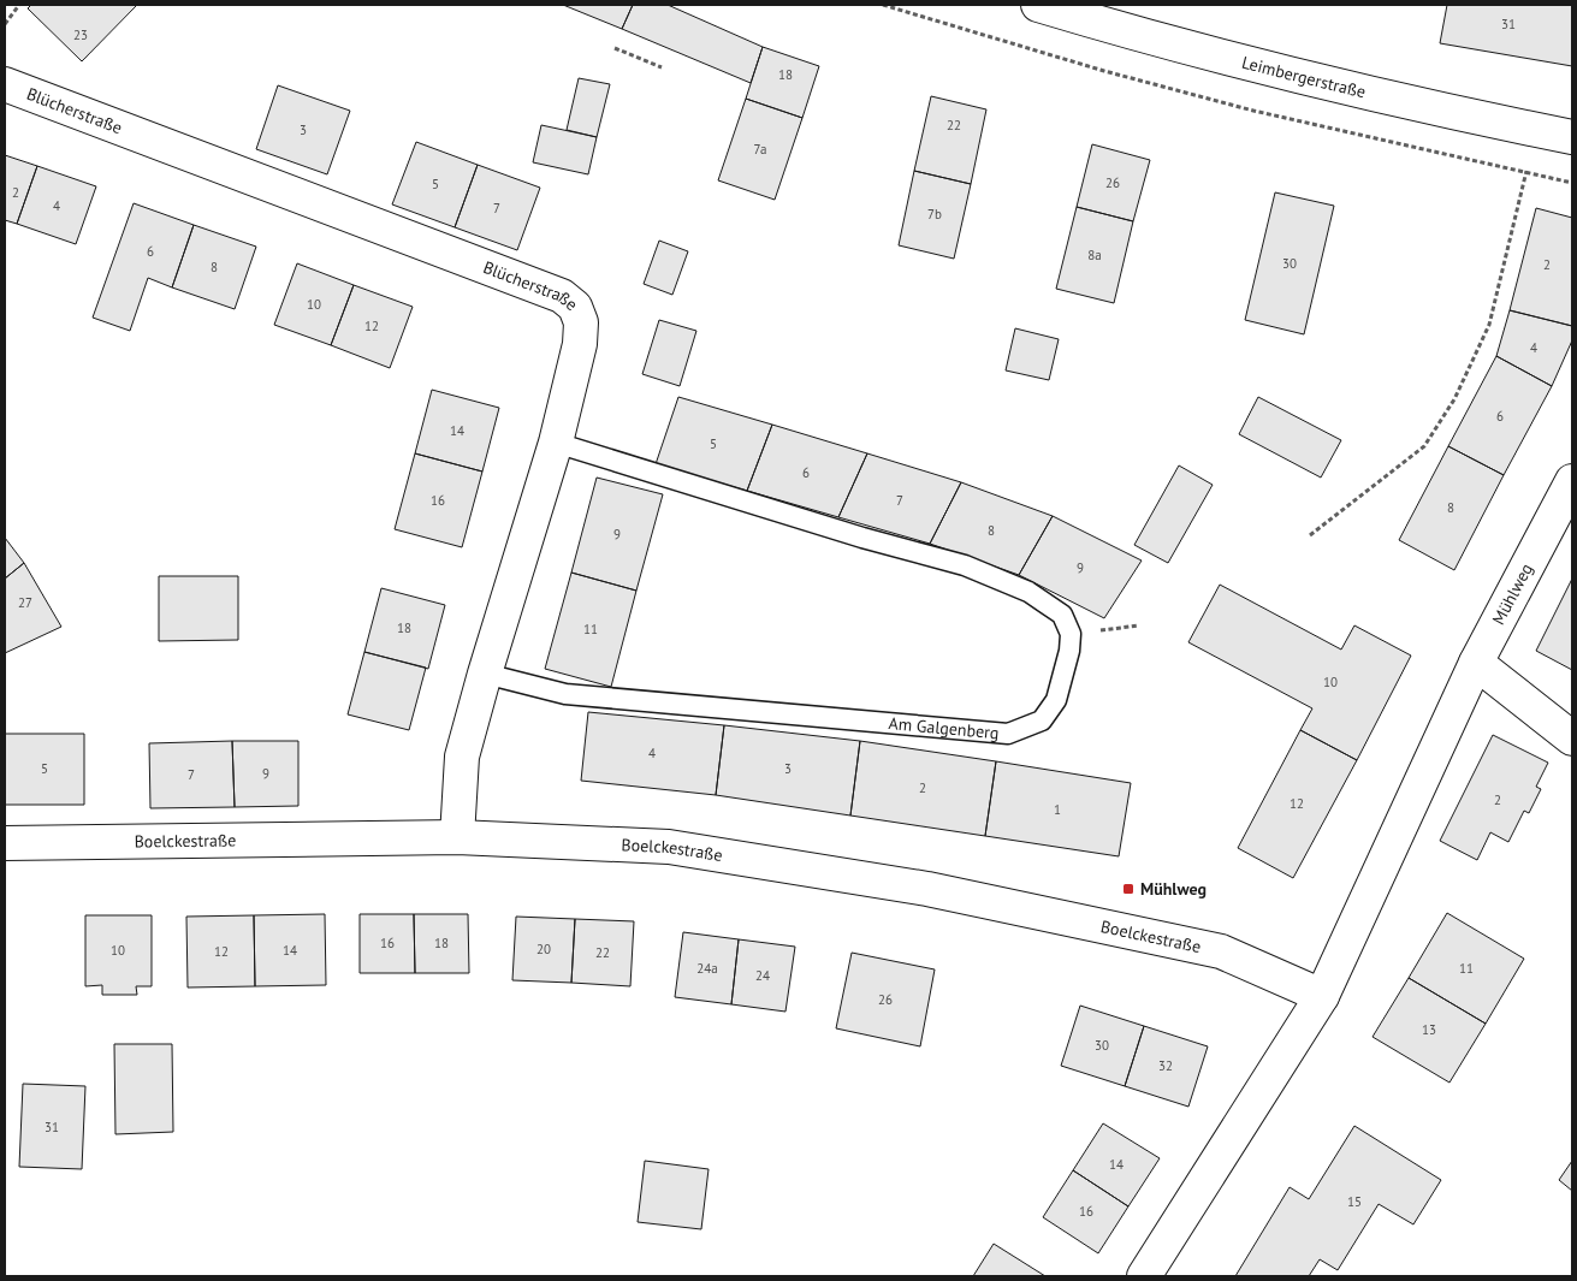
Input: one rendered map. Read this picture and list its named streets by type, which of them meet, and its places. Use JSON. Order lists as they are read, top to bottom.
{
  "streets": {
    "street": [
      "Leimbergerstraße",
      "Blücherstraße",
      "Mühlweg",
      "Boelckestraße"
    ],
    "lane": ["Am Galgenberg"]
  },
  "crossings": [
    ["Blücherstraße", "Am Galgenberg"],
    ["Blücherstraße", "Boelckestraße"],
    ["Mühlweg", "Boelckestraße"]
  ],
  "places": {
    "transit": ["Mühlweg"]
  },
  "house_numbers": [
    "31",
    "23",
    "18",
    "22",
    "3",
    "7a",
    "26",
    "5",
    "2",
    "4",
    "7",
    "7b",
    "6",
    "8a",
    "30",
    "2",
    "8",
    "10",
    "12",
    "4",
    "6",
    "14",
    "5",
    "6",
    "16",
    "7",
    "8",
    "8",
    "9",
    "9",
    "27",
    "18",
    "11",
    "10",
    "4",
    "5",
    "3",
    "9",
    "7",
    "2",
    "2",
    "12",
    "1",
    "16",
    "18",
    "20",
    "10",
    "14",
    "12",
    "22",
    "24a",
    "11",
    "24",
    "26",
    "13",
    "30",
    "32",
    "31",
    "14",
    "15",
    "16"
  ]
}
